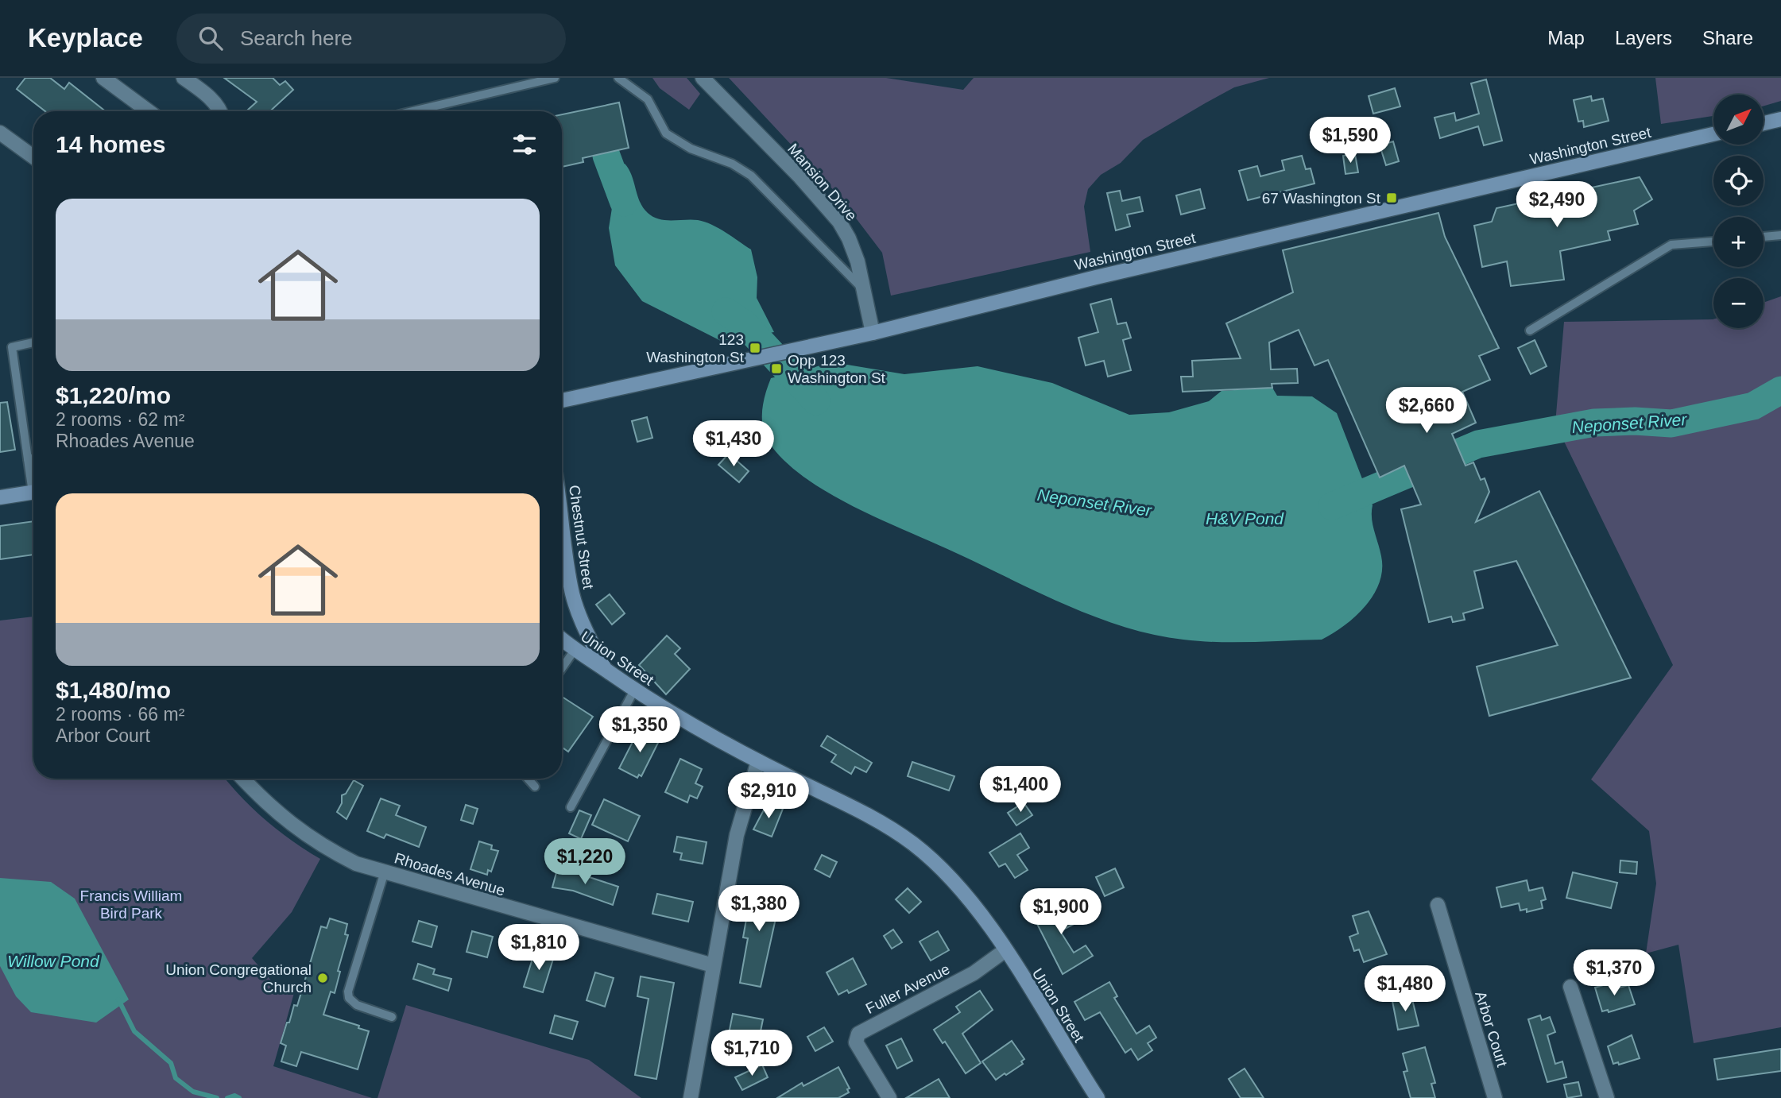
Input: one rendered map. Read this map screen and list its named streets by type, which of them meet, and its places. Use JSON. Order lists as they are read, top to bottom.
{
  "streets": {
    "main road": ["Washington Street", "Chestnut Street", "Union Street"],
    "street": [
      "Mansion Drive",
      "Rhoades Avenue",
      "Fuller Avenue",
      "Arbor Court"
    ]
  },
  "crossings": [
    ["Washington Street", "Mansion Drive"],
    ["Chestnut Street", "Union Street"],
    ["Union Street", "Fuller Avenue"]
  ],
  "water": ["Neponset River", "H&V Pond", "Willow Pond"],
  "parks": ["Francis William Bird Park"],
  "places": {
    "transit": ["67 Washington St", "123 Washington St", "Opp 123 Washington St"],
    "other": ["Union Congregational Church"]
  },
  "north": "top right",
  "page": {
    "header": "Keyplace",
    "search": "Search here",
    "nav": ["Map", "Layers", "Share"],
    "map_buttons": ["+", "−"],
    "heading": "14 homes",
    "price": [
      "$1,590",
      "$2,490",
      "$2,660",
      "$1,430",
      "$1,350",
      "$1,400",
      "$2,910",
      "$1,220",
      "$1,380",
      "$1,900",
      "$1,810",
      "$1,370",
      "$1,480",
      "$1,710"
    ],
    "list": [
      {
        "name": "$1,220/mo",
        "note": "2 rooms · 62 m² · Rhoades Avenue"
      },
      {
        "name": "$1,480/mo",
        "note": "2 rooms · 66 m² · Arbor Court"
      }
    ]
  }
}
